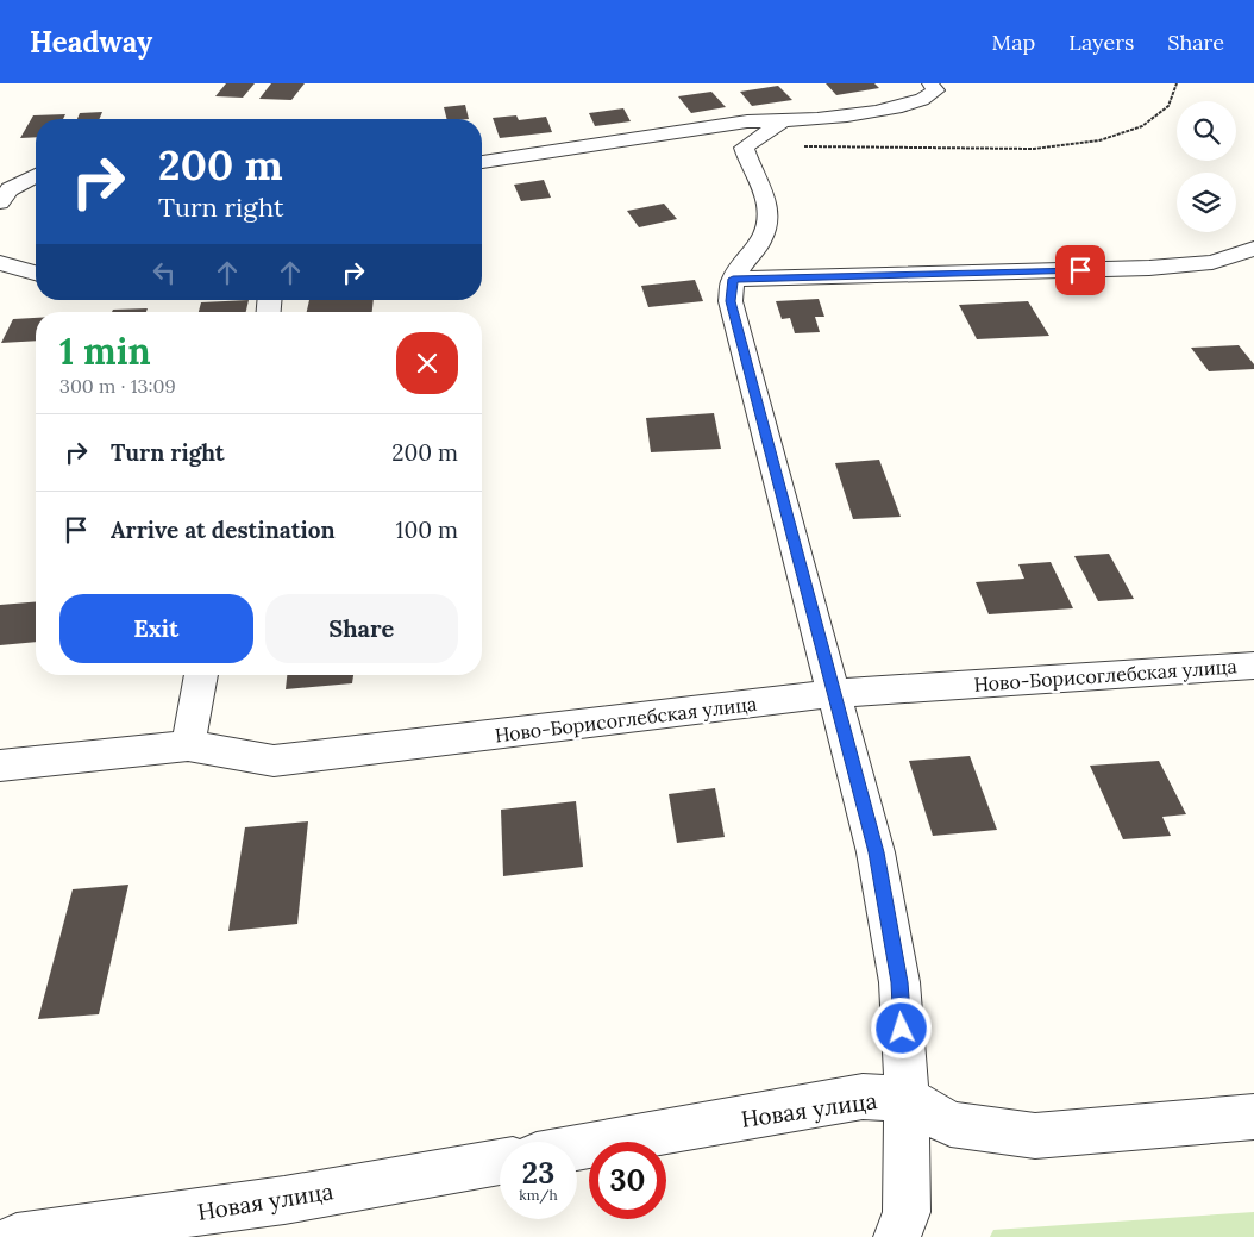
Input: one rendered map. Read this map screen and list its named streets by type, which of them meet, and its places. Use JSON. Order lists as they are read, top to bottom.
{
  "streets": {
    "street": ["Ново-Борисоглебская улица", "Новая улица"]
  },
  "page": {
    "header": "Headway",
    "nav": ["Map", "Layers", "Share"],
    "turn": ["200 m", "Turn right"],
    "heading": ["1 min", "300 m · 13:09"],
    "list": [
      {
        "name": "Turn right",
        "value": "200 m"
      },
      {
        "name": "Arrive at destination",
        "value": "100 m"
      }
    ],
    "buttons": ["Exit", "Share"],
    "speed": "23 km/h",
    "limit": "30"
  }
}
